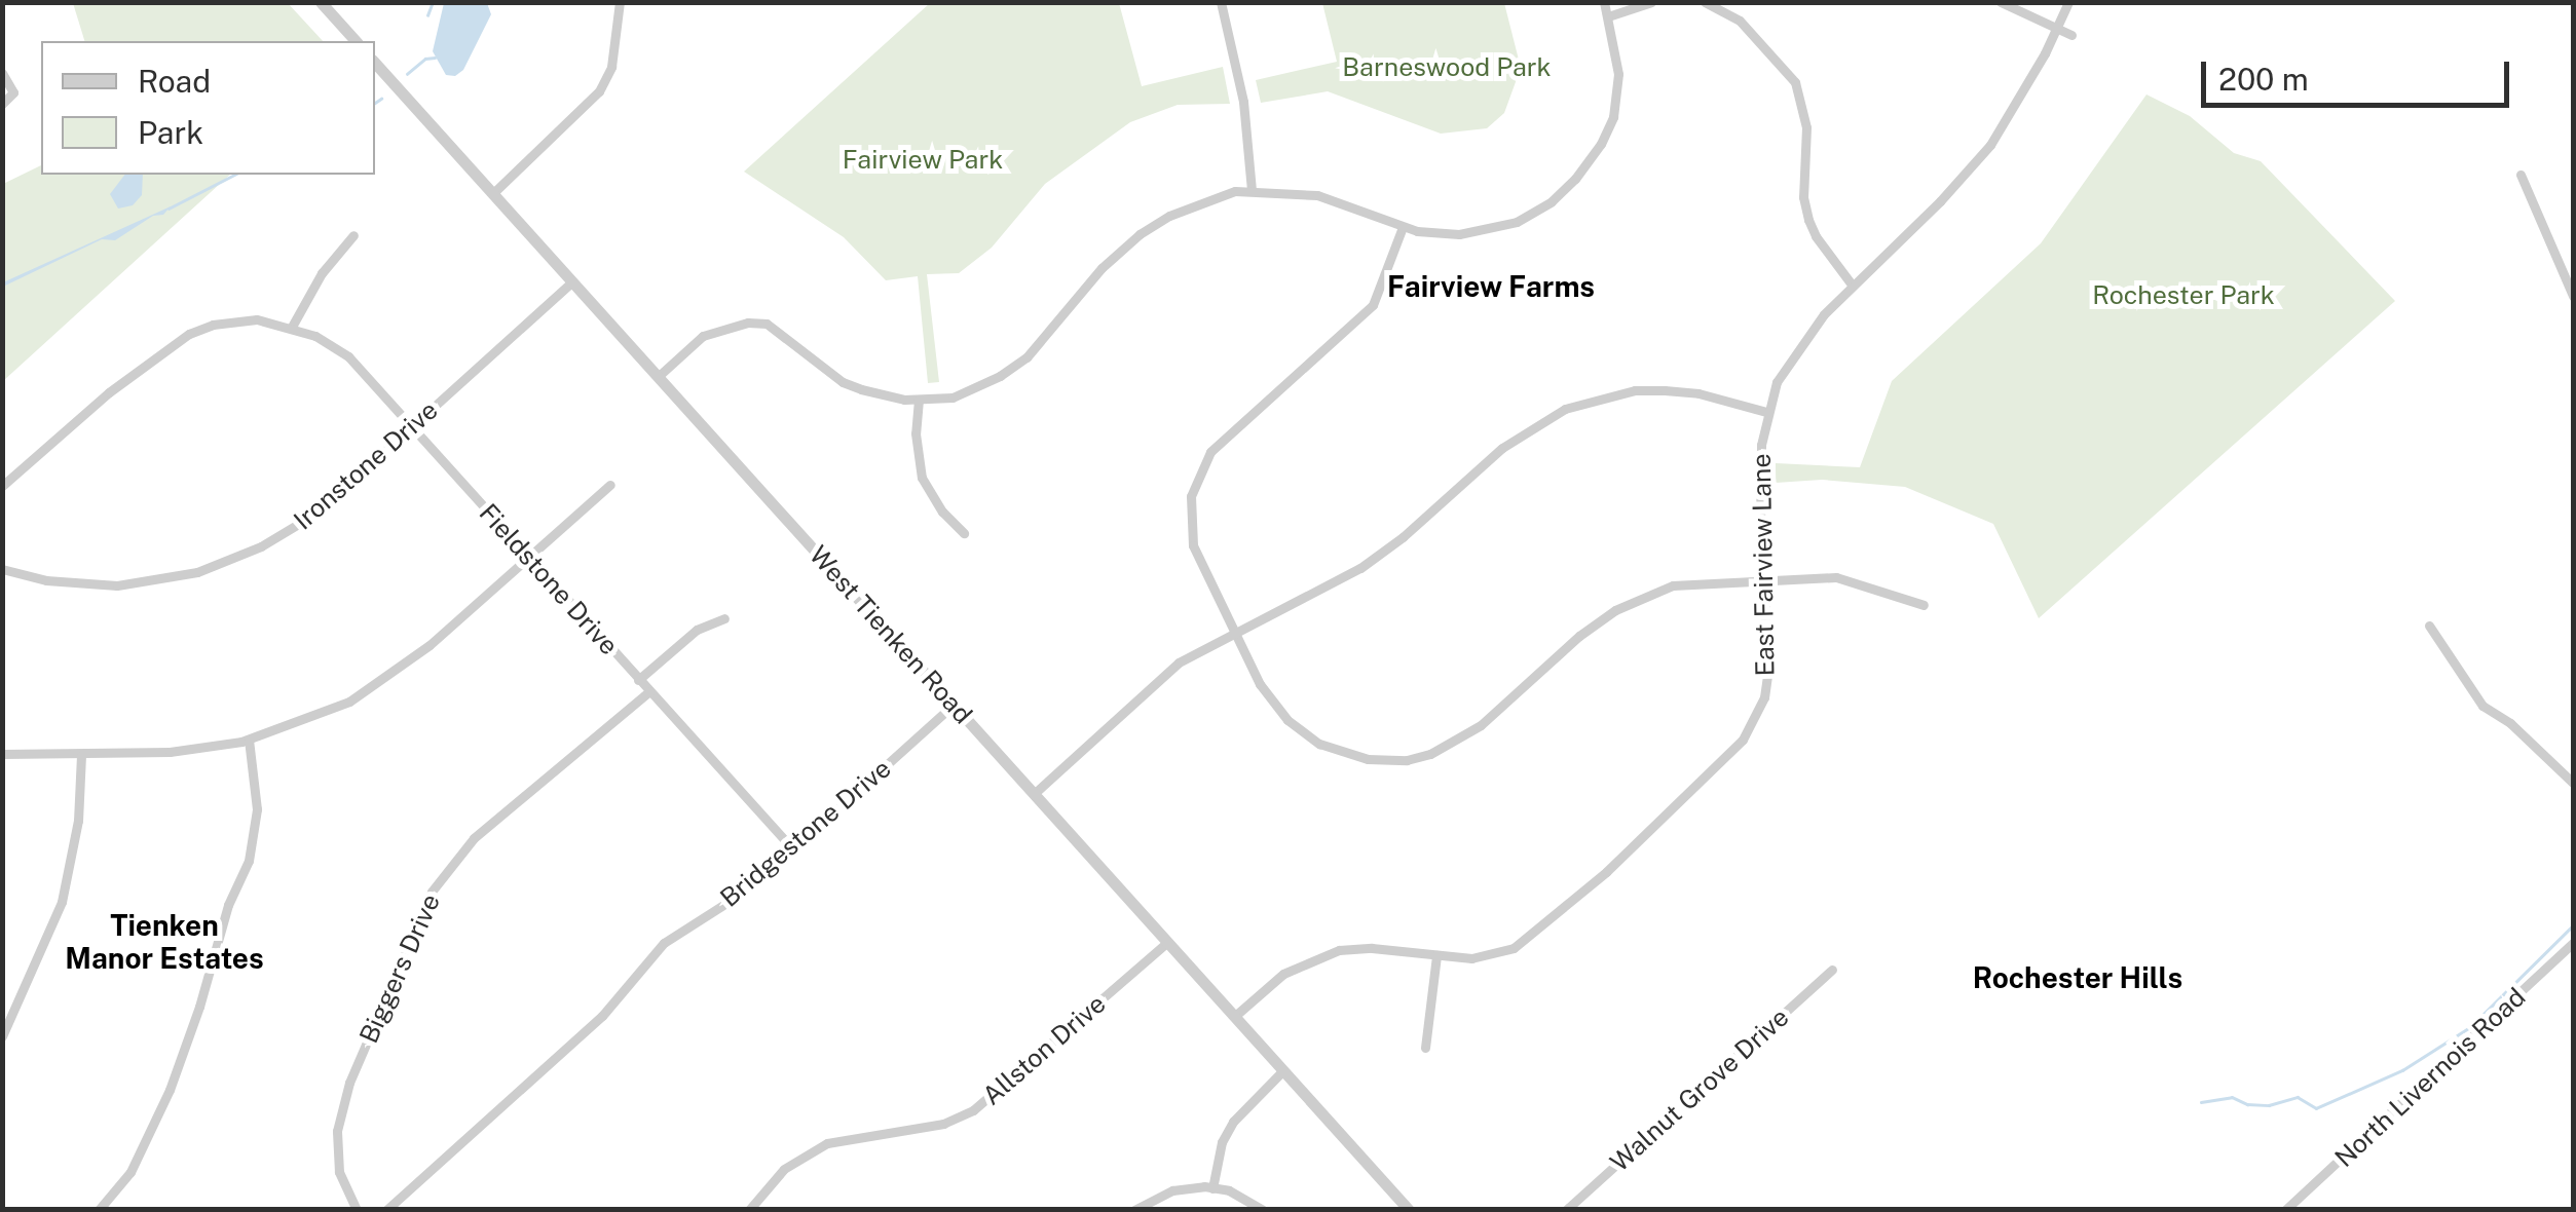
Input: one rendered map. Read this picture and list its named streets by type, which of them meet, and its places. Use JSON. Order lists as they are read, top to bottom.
{
  "streets": {
    "street": [
      "Ironstone Drive",
      "East Fairview Lane",
      "Fieldstone Drive",
      "West Tienken Road",
      "Bridgestone Drive",
      "Biggers Drive",
      "Allston Drive",
      "North Livernois Road",
      "Walnut Grove Drive"
    ]
  },
  "crossings": [
    ["Ironstone Drive", "Fieldstone Drive"],
    ["Ironstone Drive", "West Tienken Road"],
    ["East Fairview Lane", "West Tienken Road"],
    ["Fieldstone Drive", "Bridgestone Drive"],
    ["Fieldstone Drive", "Biggers Drive"],
    ["West Tienken Road", "Bridgestone Drive"],
    ["West Tienken Road", "Allston Drive"]
  ],
  "districts": ["Fairview Farms", "Tienken Manor Estates", "Rochester Hills"],
  "parks": ["Barneswood Park", "Fairview Park", "Rochester Park"],
  "legend": ["Road", "Park"],
  "scale_bar": "200 m"
}
